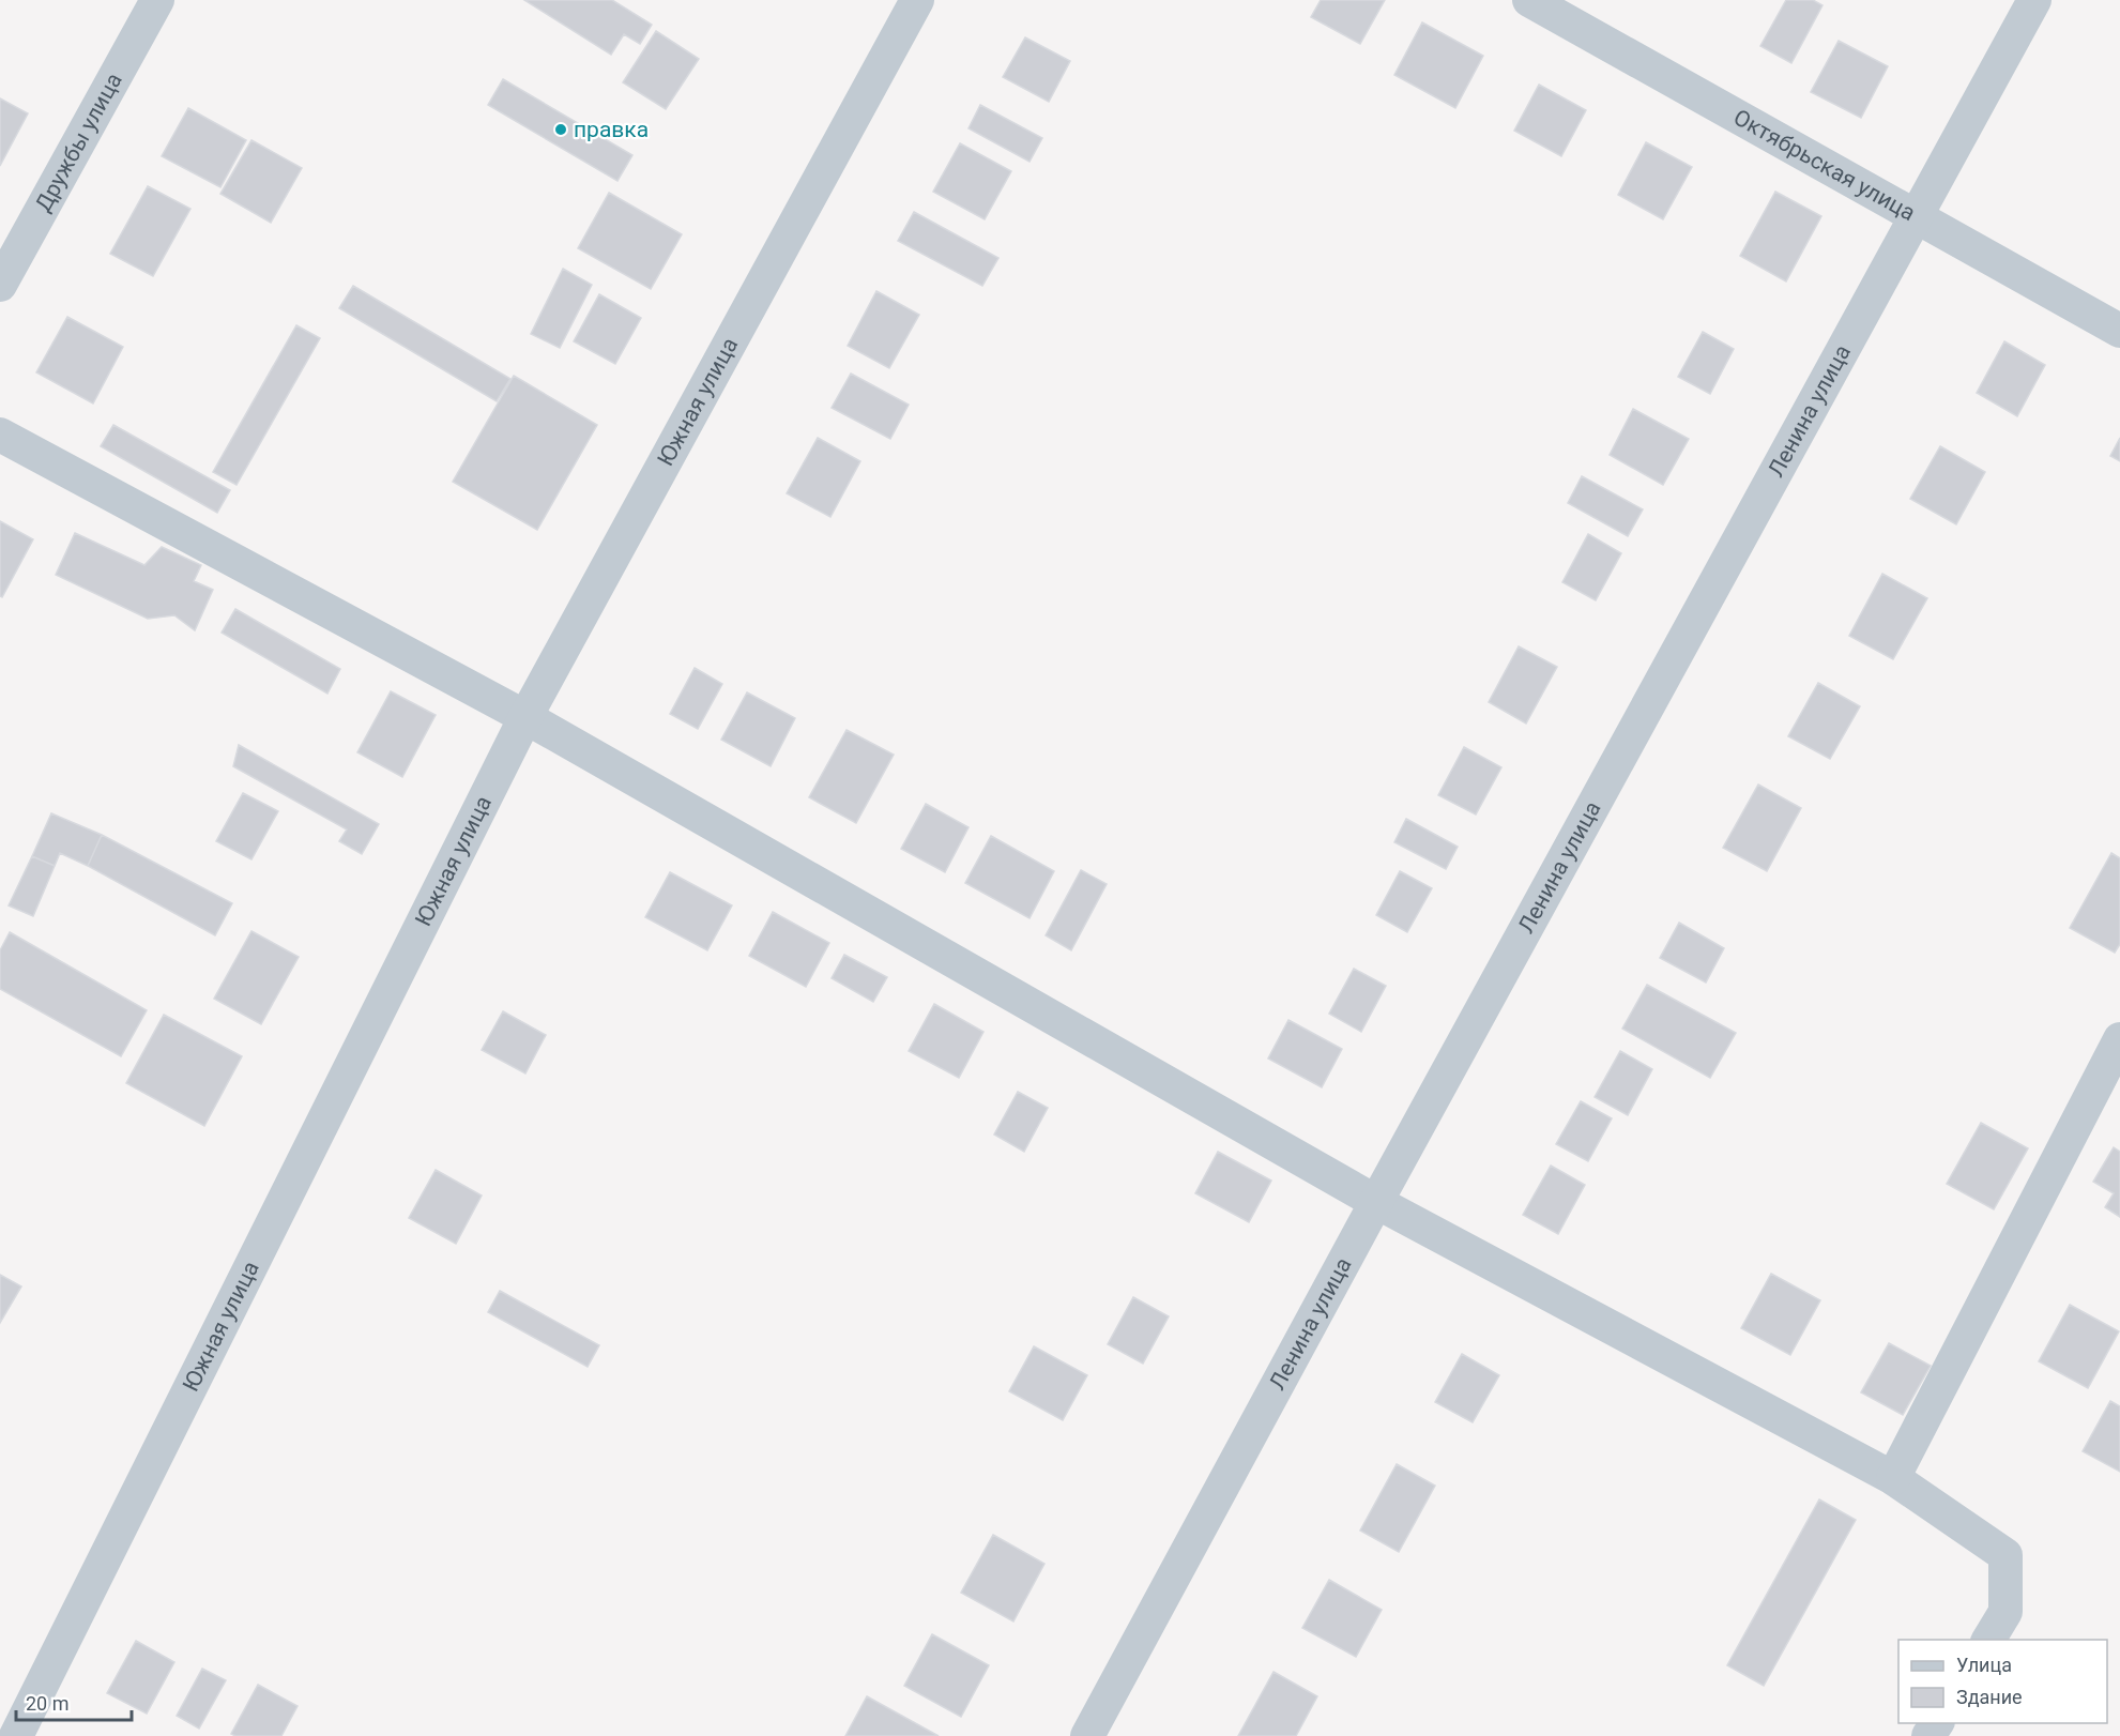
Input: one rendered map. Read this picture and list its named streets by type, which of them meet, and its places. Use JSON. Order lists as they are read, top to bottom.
{
  "streets": {
    "street": [
      "Дружбы улица",
      "Октябрьская улица",
      "Южная улица",
      "Ленина улица"
    ]
  },
  "crossings": [
    ["Октябрьская улица", "Ленина улица"]
  ],
  "places": ["правка"],
  "legend": ["Улица", "Здание"],
  "scale_bar": "20 m"
}
